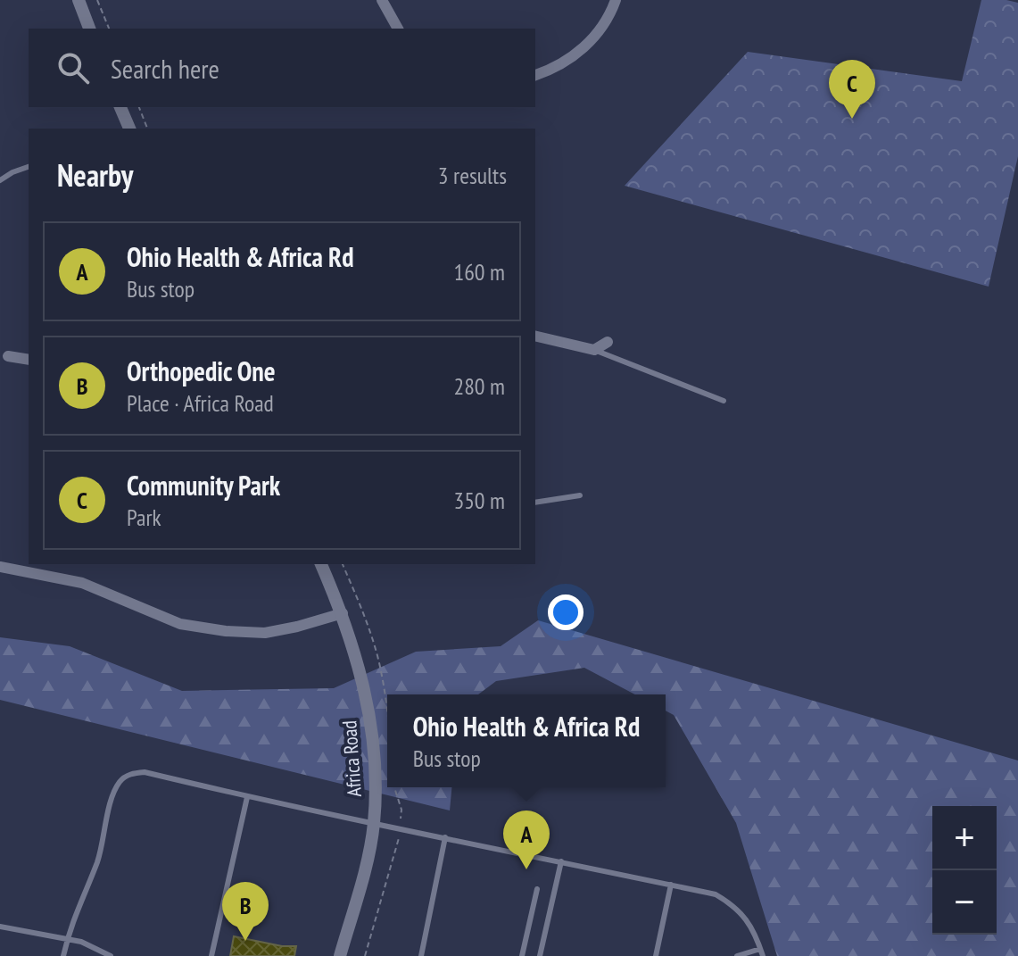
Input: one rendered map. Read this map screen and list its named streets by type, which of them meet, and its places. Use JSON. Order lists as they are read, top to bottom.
{
  "streets": {
    "street": ["Africa Road"]
  },
  "page": {
    "search": "Search here",
    "pins": ["C", "A", "B"],
    "heading": ["Nearby", "3 results"],
    "list": [
      {
        "mark": "A",
        "name": "Ohio Health & Africa Rd",
        "note": "Bus stop",
        "value": "160 m"
      },
      {
        "mark": "B",
        "name": "Orthopedic One",
        "note": "Place · Africa Road",
        "value": "280 m"
      },
      {
        "mark": "C",
        "name": "Community Park",
        "note": "Park",
        "value": "350 m"
      }
    ],
    "popup": ["Ohio Health & Africa Rd", "Bus stop"],
    "map_buttons": ["+", "−"]
  }
}
